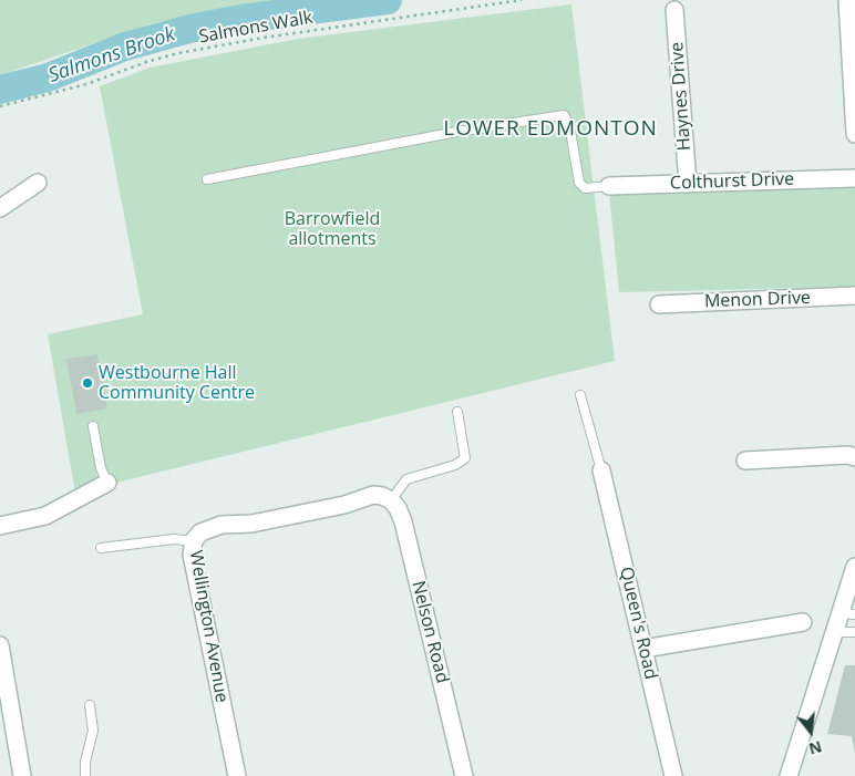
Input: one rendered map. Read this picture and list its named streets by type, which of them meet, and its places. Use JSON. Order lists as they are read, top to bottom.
{
  "streets": {
    "street": [
      "Haynes Drive",
      "Colthurst Drive",
      "Menon Drive",
      "Queen's Road",
      "Wellington Avenue",
      "Nelson Road"
    ],
    "path": ["Salmons Walk"]
  },
  "crossings": [
    ["Haynes Drive", "Colthurst Drive"],
    ["Wellington Avenue", "Nelson Road"]
  ],
  "districts": ["LOWER EDMONTON"],
  "water": ["Salmons Brook"],
  "parks": ["Barrowfield allotments"],
  "places": ["Westbourne Hall Community Centre"],
  "north": "bottom"
}
